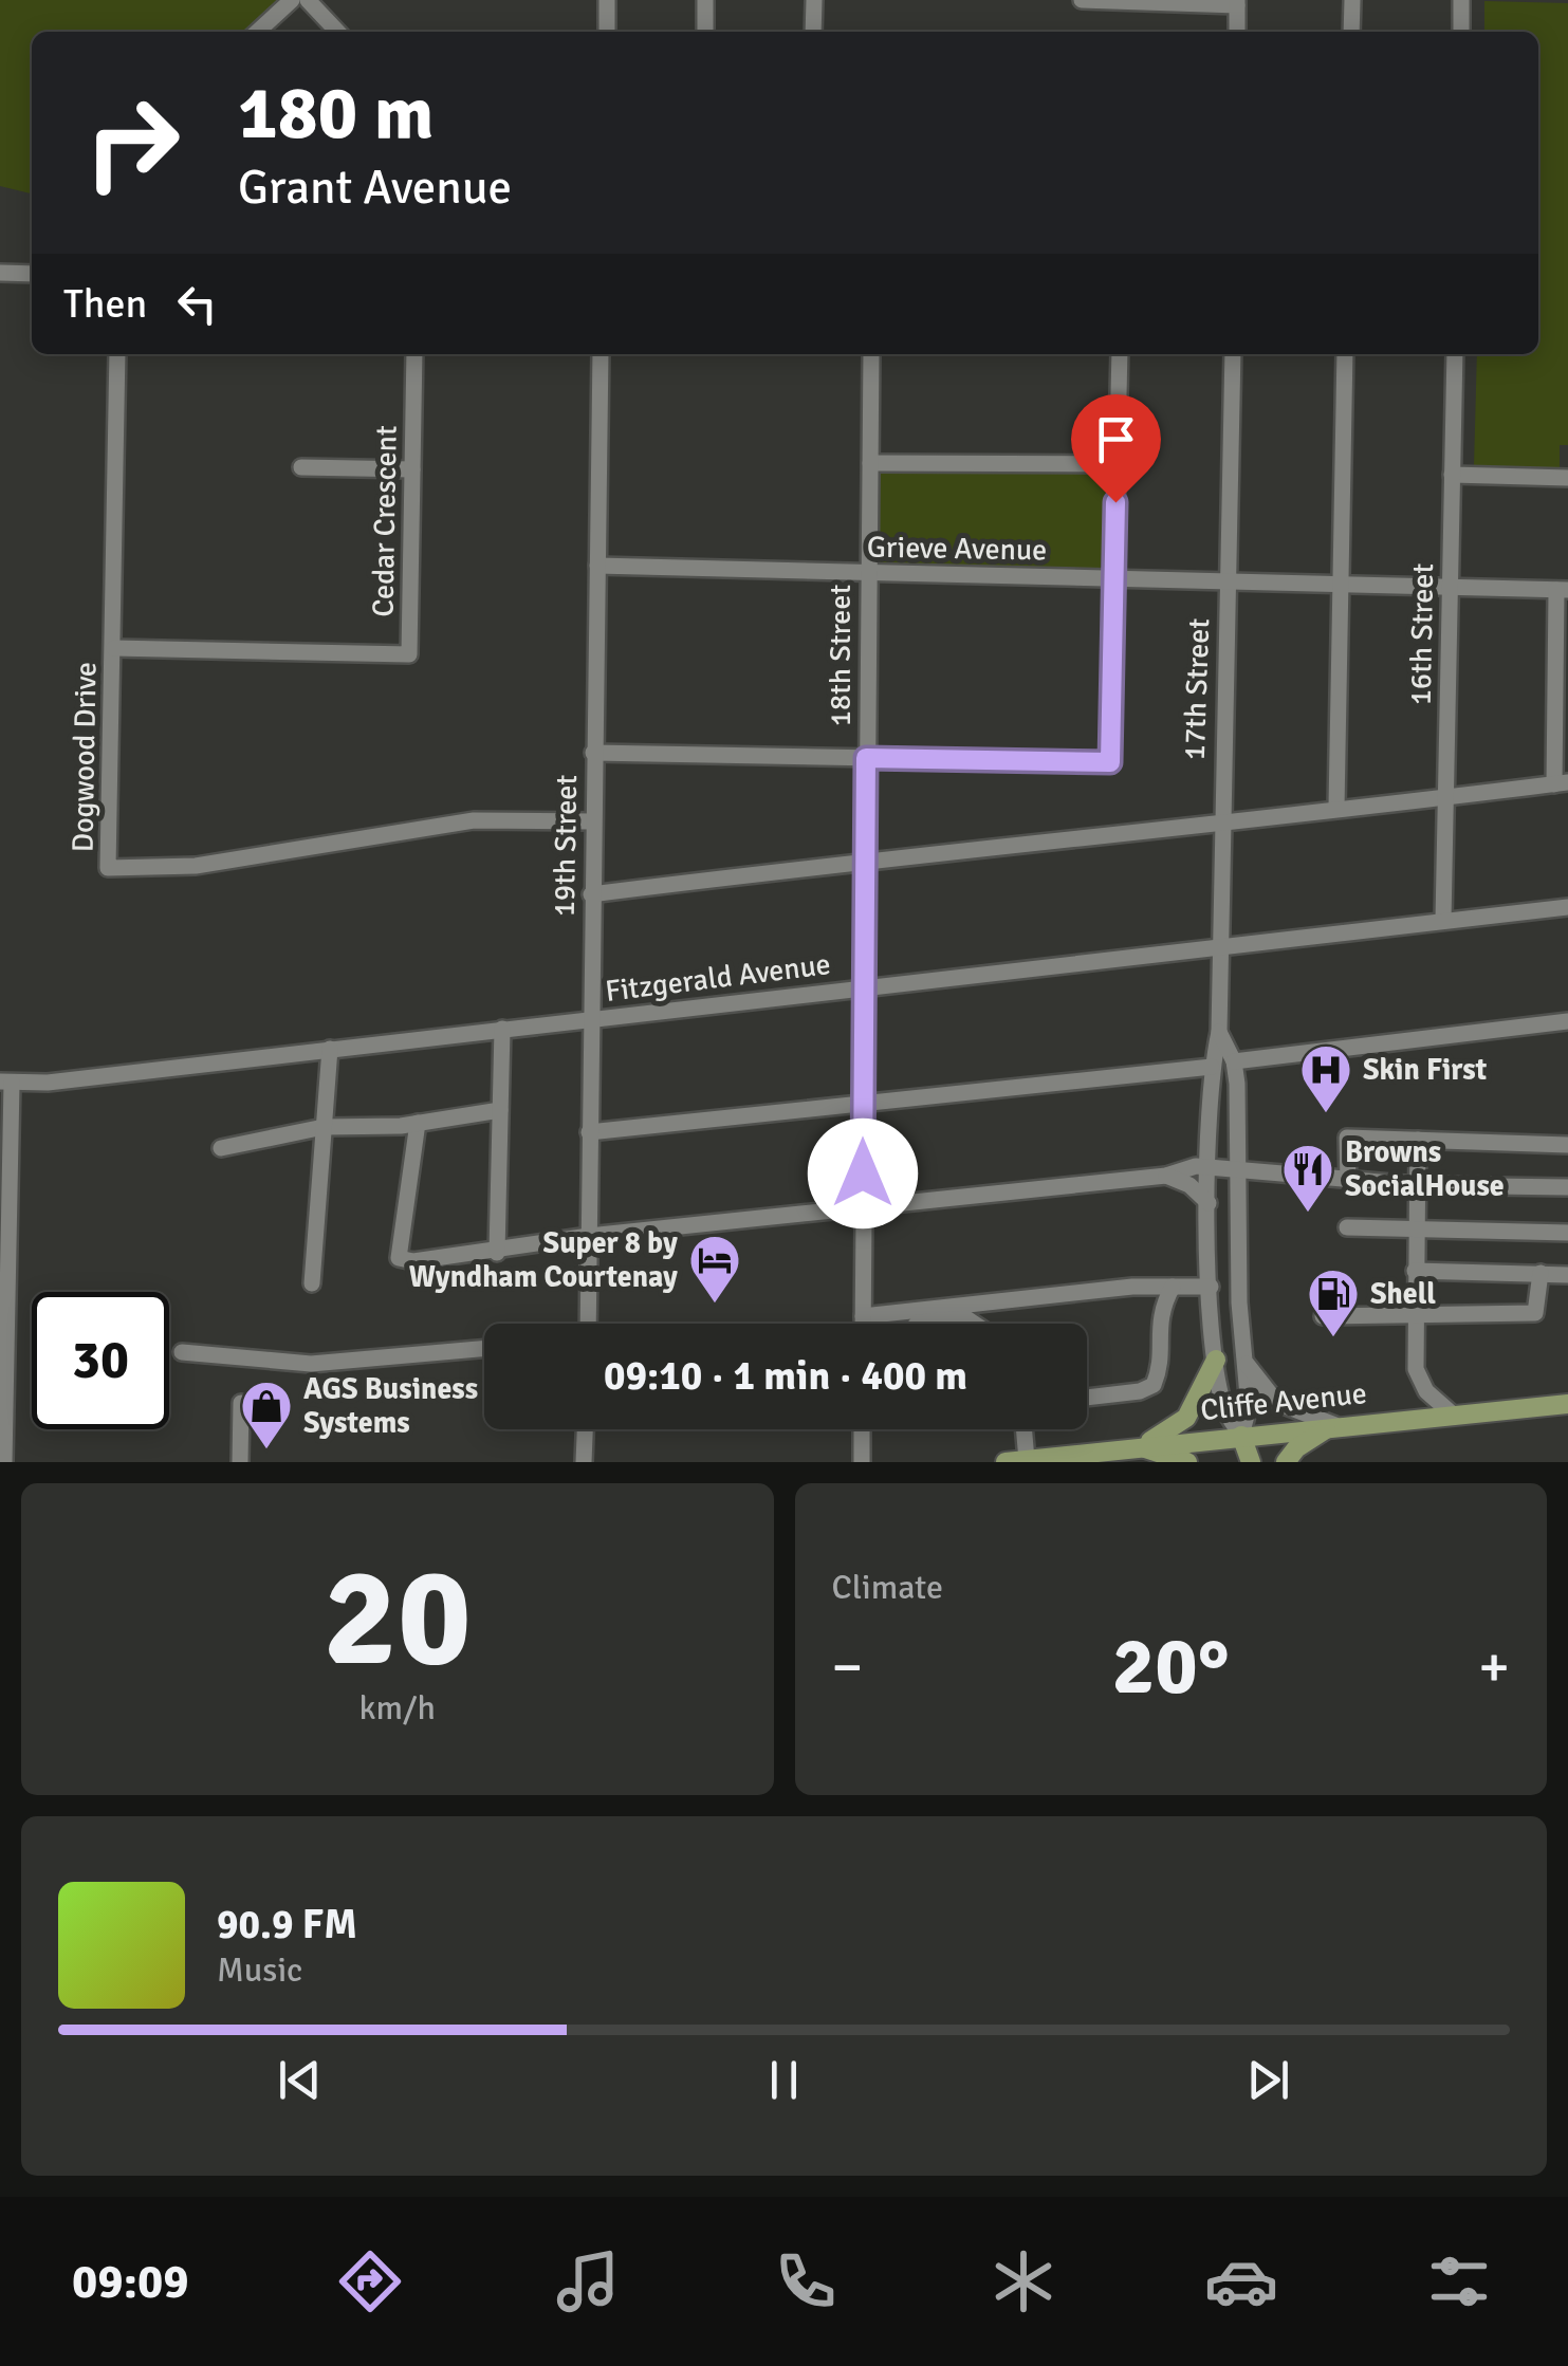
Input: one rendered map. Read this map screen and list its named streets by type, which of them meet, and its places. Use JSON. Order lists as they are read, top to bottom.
{
  "streets": {
    "main road": ["17th Street", "Cliffe Avenue"],
    "street": [
      "Cedar Crescent",
      "Grieve Avenue",
      "16th Street",
      "18th Street",
      "Dogwood Drive",
      "19th Street",
      "Fitzgerald Avenue"
    ]
  },
  "crossings": [
    ["Cedar Crescent", "Dogwood Drive"],
    ["Grieve Avenue", "16th Street"],
    ["Grieve Avenue", "18th Street"],
    ["Grieve Avenue", "17th Street"],
    ["Grieve Avenue", "19th Street"],
    ["16th Street", "Fitzgerald Avenue"],
    ["18th Street", "Fitzgerald Avenue"],
    ["17th Street", "Fitzgerald Avenue"],
    ["17th Street", "Cliffe Avenue"],
    ["Dogwood Drive", "19th Street"],
    ["19th Street", "Fitzgerald Avenue"]
  ],
  "places": {
    "hospital": ["Skin First"],
    "restaurant": ["Browns SocialHouse"],
    "hotel": ["Super 8 by Wyndham Courtenay"],
    "fuel station": ["Shell"],
    "shop": ["AGS Business Systems"]
  },
  "page": {
    "turn": ["180 m", "Grant Avenue"],
    "then": "Then",
    "limit": "30",
    "trip": "09:10 · 1 min · 400 m",
    "tile": [
      ["20", "km/h"],
      "Climate"
    ],
    "heat": ["−", "20°", "+"],
    "song": ["90.9 FM", "Music"],
    "tabs": "09:09"
  }
}
